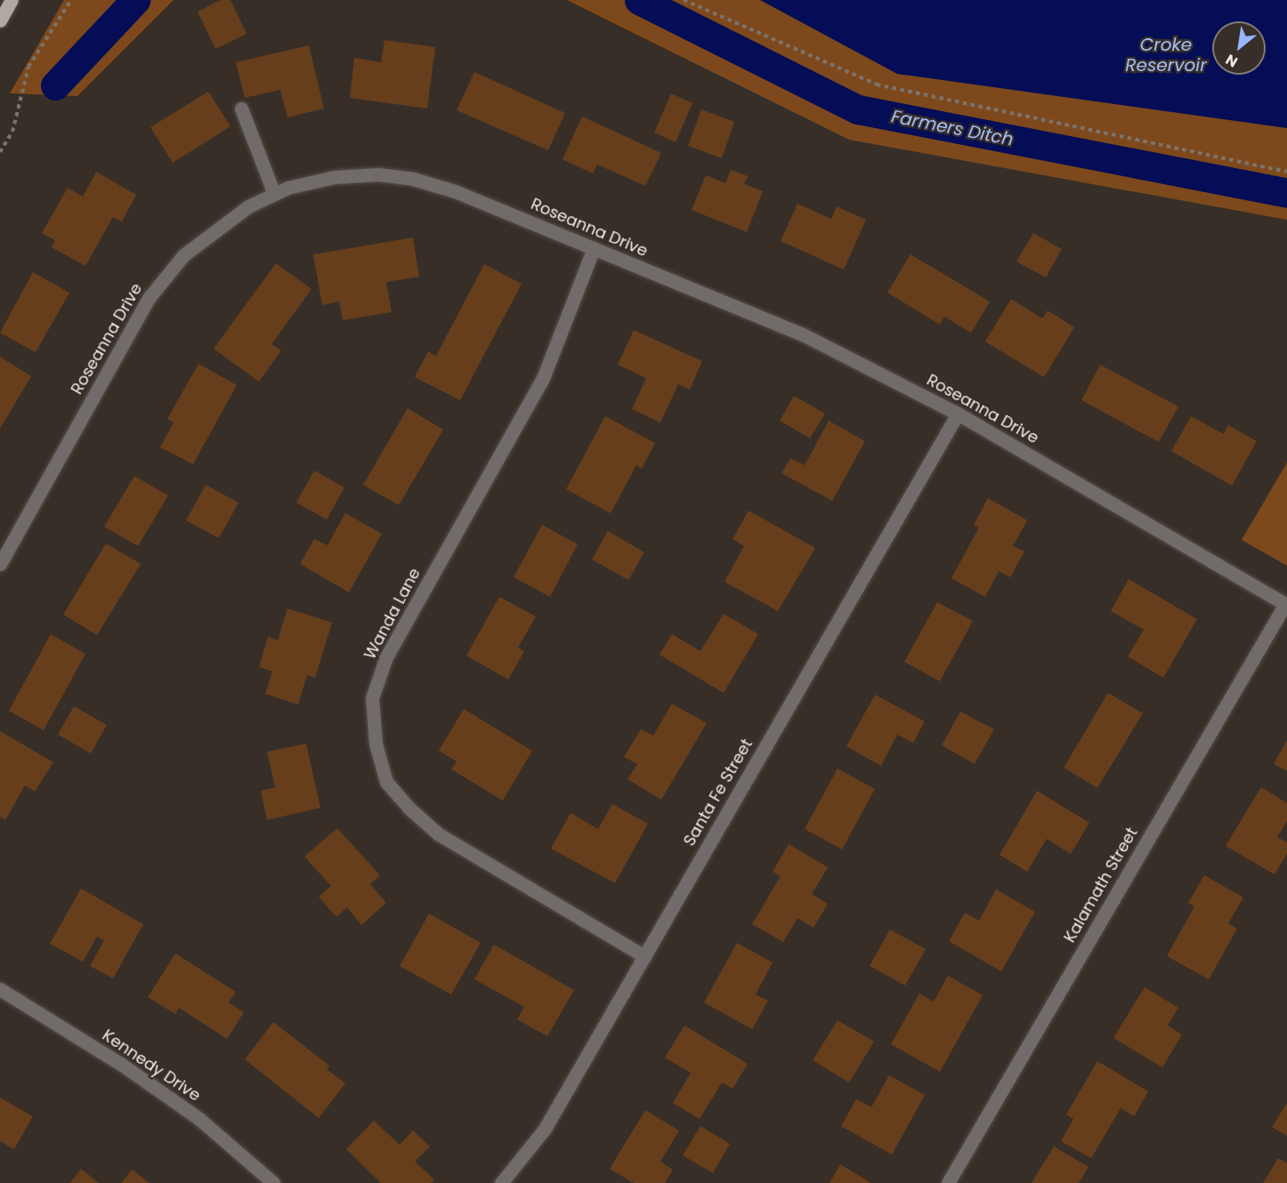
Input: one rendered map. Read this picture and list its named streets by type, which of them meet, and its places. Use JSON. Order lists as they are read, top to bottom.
{
  "streets": {
    "street": [
      "Roseanna Drive",
      "Wanda Lane",
      "Santa Fe Street",
      "Kalamath Street",
      "Kennedy Drive"
    ]
  },
  "crossings": [
    ["Roseanna Drive", "Wanda Lane"],
    ["Roseanna Drive", "Santa Fe Street"],
    ["Roseanna Drive", "Kalamath Street"],
    ["Wanda Lane", "Santa Fe Street"]
  ],
  "water": ["Croke Reservoir", "Farmers Ditch"],
  "north": "bottom left"
}
